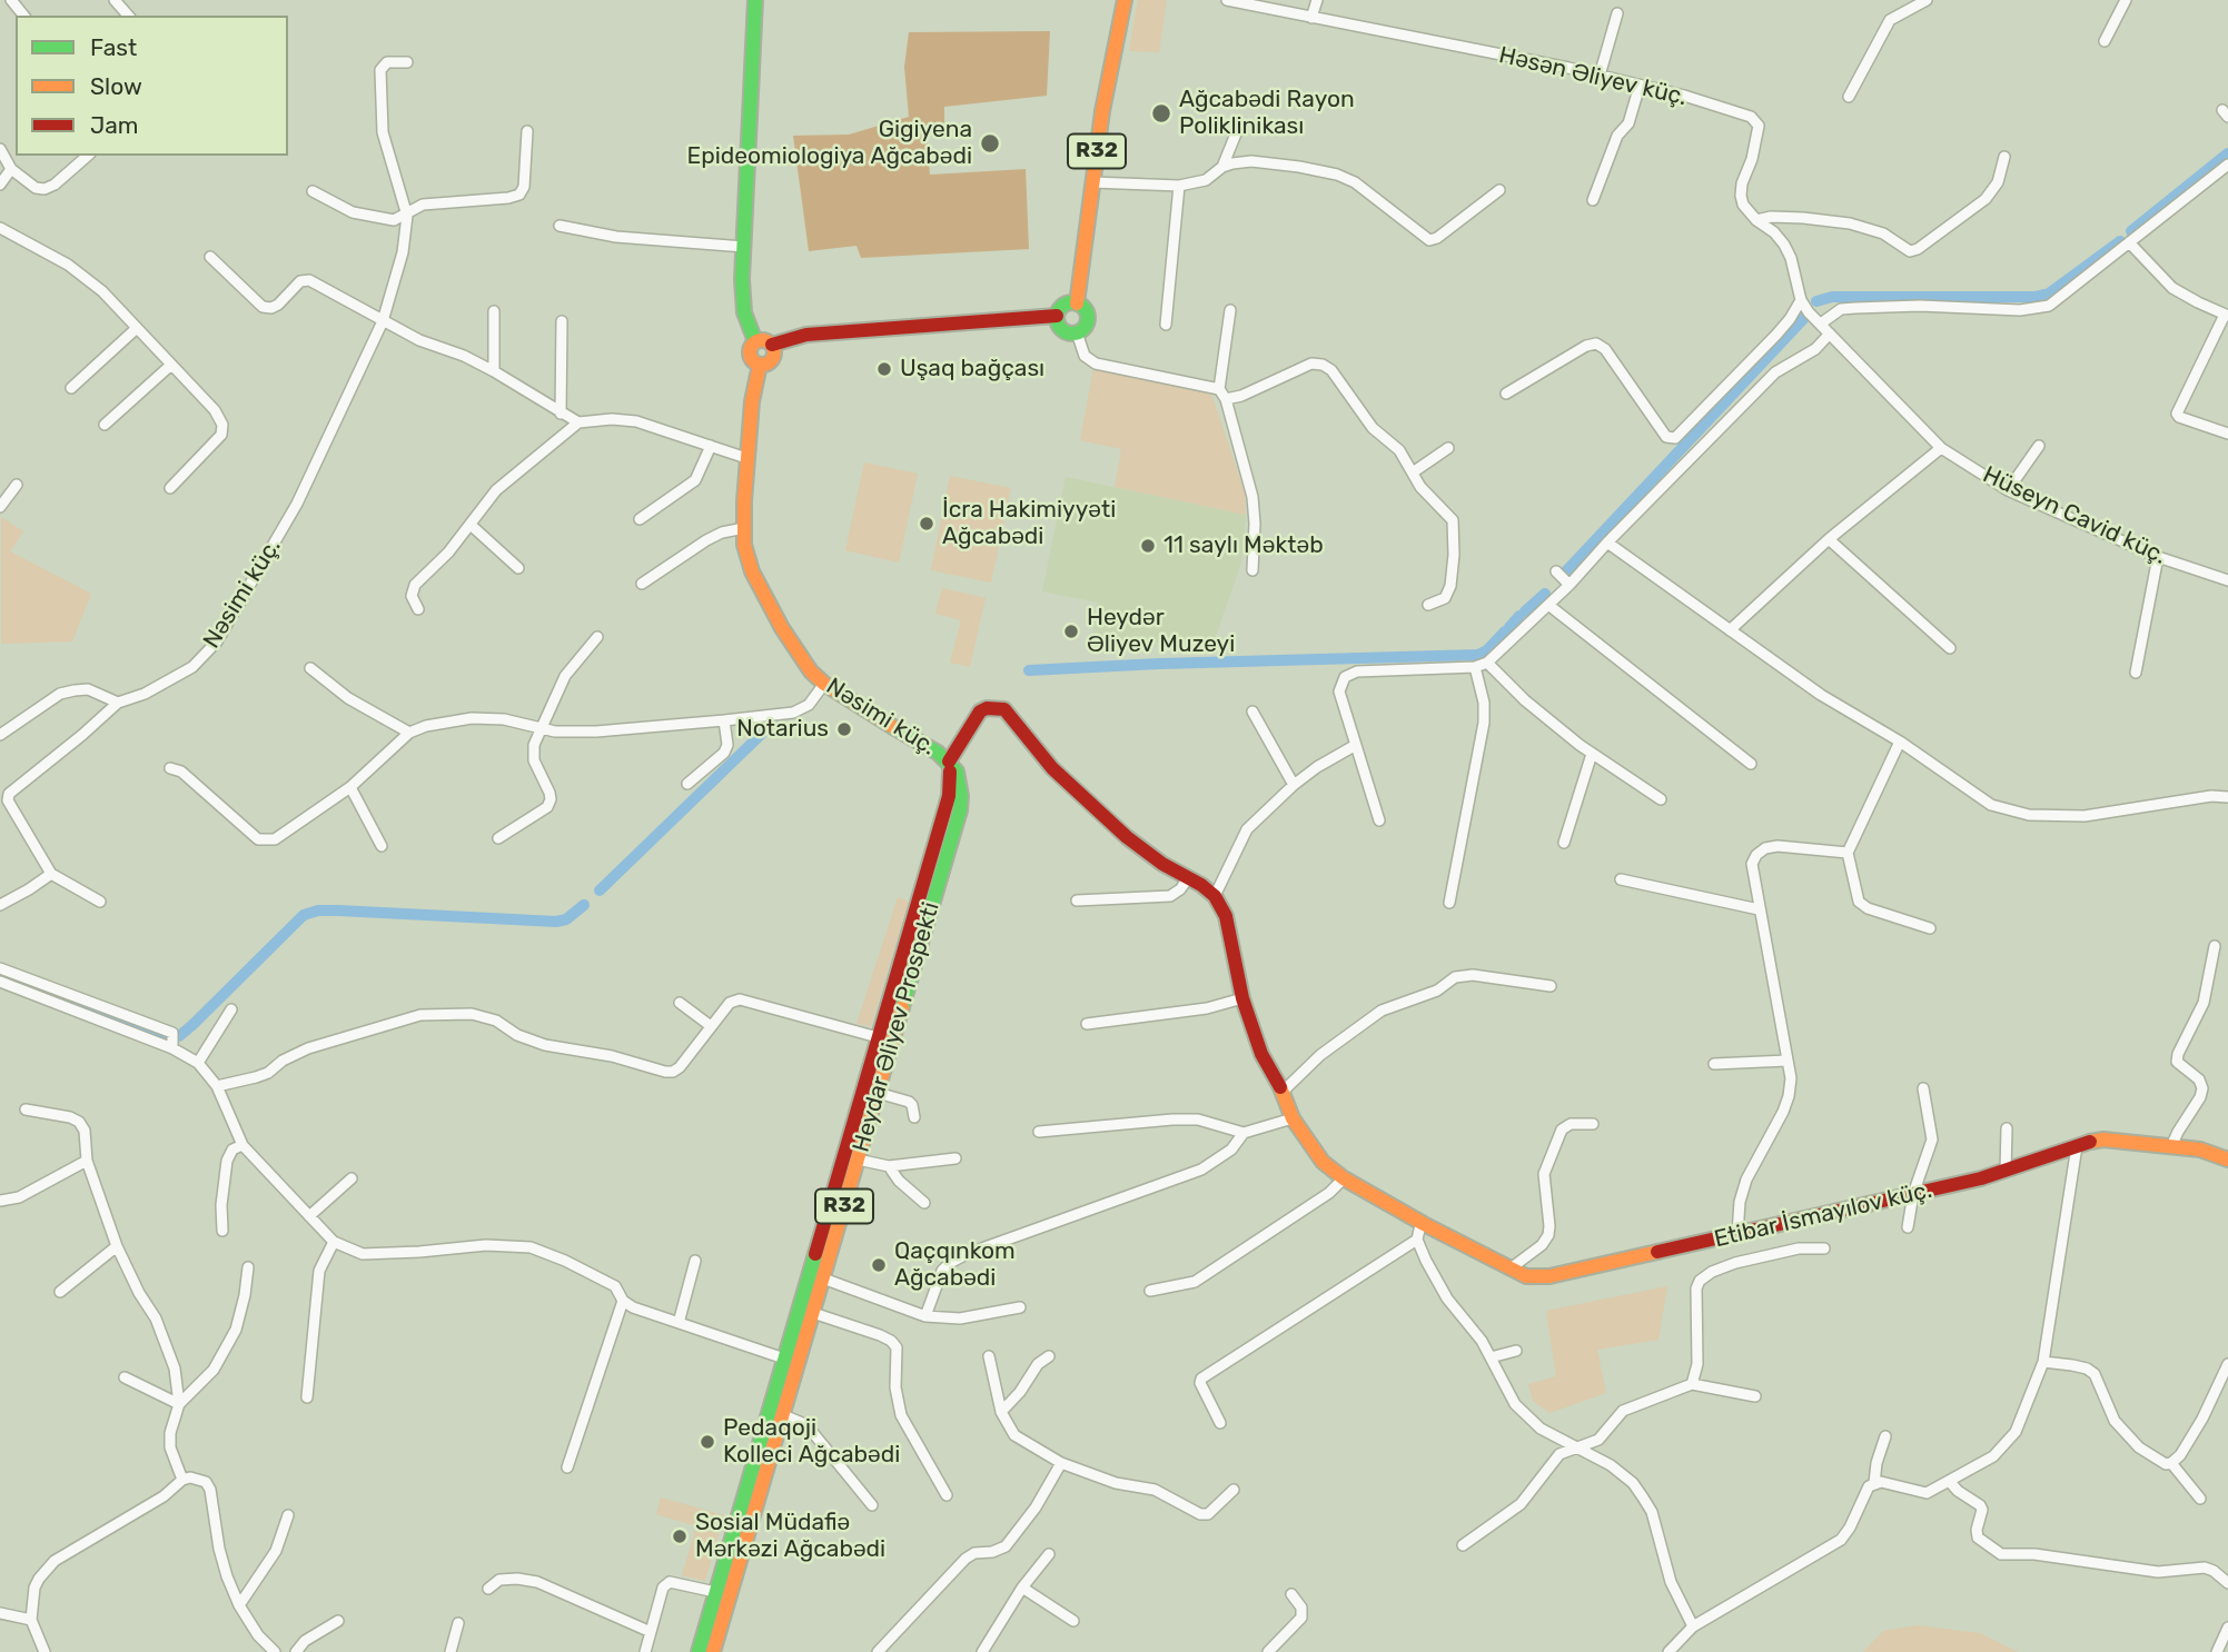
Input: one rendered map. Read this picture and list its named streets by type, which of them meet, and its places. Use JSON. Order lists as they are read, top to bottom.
{
  "streets": {
    "main road": [
      "R32",
      "Nəsimi küç.",
      "Heydar Əliyev Prospekti",
      "Etibar İsmayılov küç."
    ],
    "street": ["Həsən Əliyev küç.", "Hüseyn Cavid küç."]
  },
  "crossings": [
    ["Həsən Əliyev küç.", "Hüseyn Cavid küç."],
    ["R32", "Nəsimi küç."],
    ["R32", "Heydar Əliyev Prospekti"],
    ["Nəsimi küç.", "Heydar Əliyev Prospekti"]
  ],
  "places": [
    "Ağcabədi Rayon Poliklinikası",
    "Gigiyena Epideomiologiya Ağcabədi",
    "Uşaq bağçası",
    "İcra Hakimiyyəti Ağcabədi",
    "11 saylı Məktəb",
    "Heydər Əliyev Muzeyi",
    "Notarius",
    "Qaçqınkom Ağcabədi",
    "Pedaqoji Kolleci Ağcabədi",
    "Sosial Müdafiə Mərkəzi Ağcabədi"
  ],
  "legend": ["Fast", "Slow", "Jam"]
}
